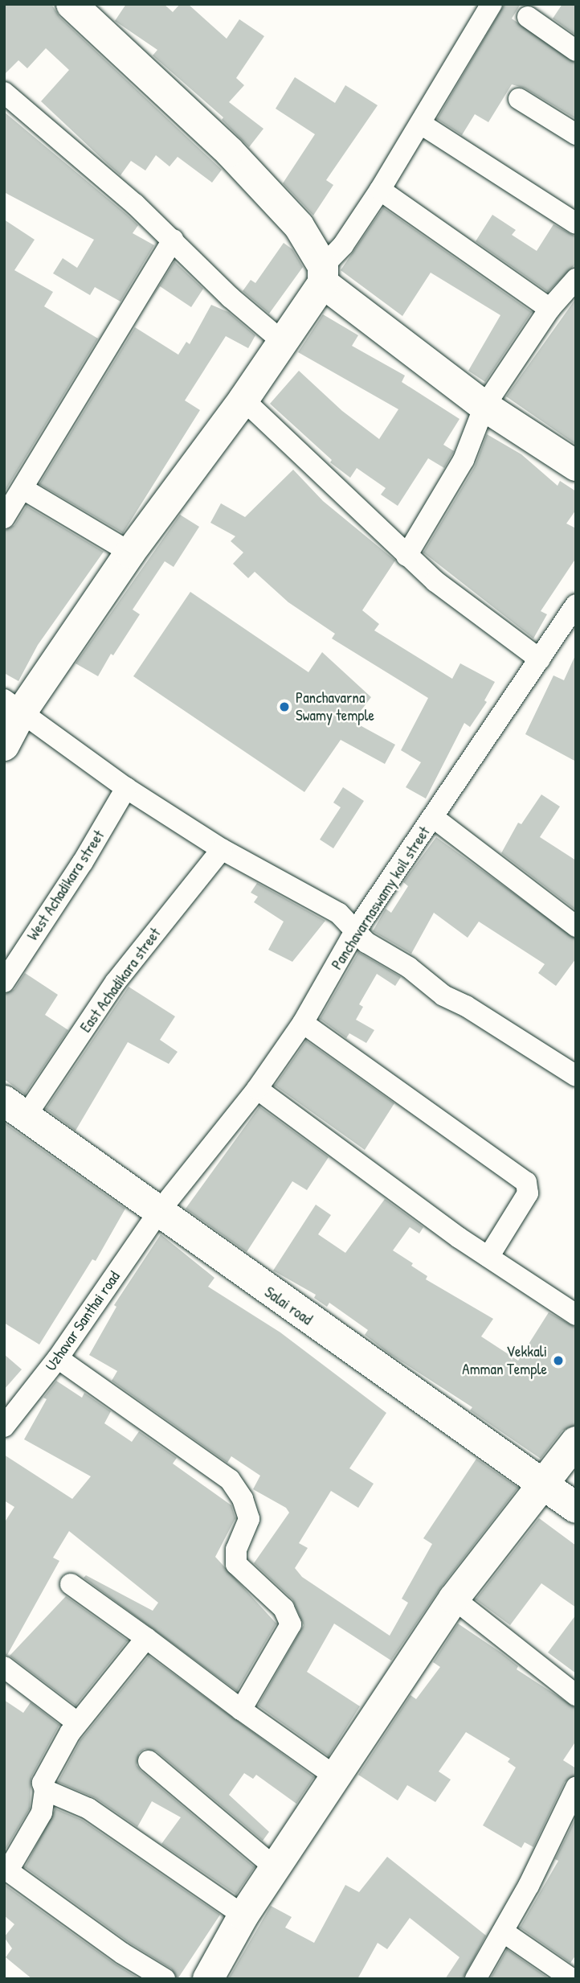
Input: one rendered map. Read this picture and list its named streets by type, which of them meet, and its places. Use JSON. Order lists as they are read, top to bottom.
{
  "streets": {
    "main road": ["Salai road"],
    "street": [
      "West Achadikara street",
      "Panchavarnaswamy koil street",
      "East Achadikara street",
      "Uzhavar Santhai road"
    ]
  },
  "crossings": [
    ["Panchavarnaswamy koil street", "Salai road"],
    ["Panchavarnaswamy koil street", "Uzhavar Santhai road"],
    ["East Achadikara street", "Salai road"],
    ["Salai road", "Uzhavar Santhai road"]
  ],
  "places": ["Panchavarna Swamy temple", "Vekkali Amman Temple"]
}
